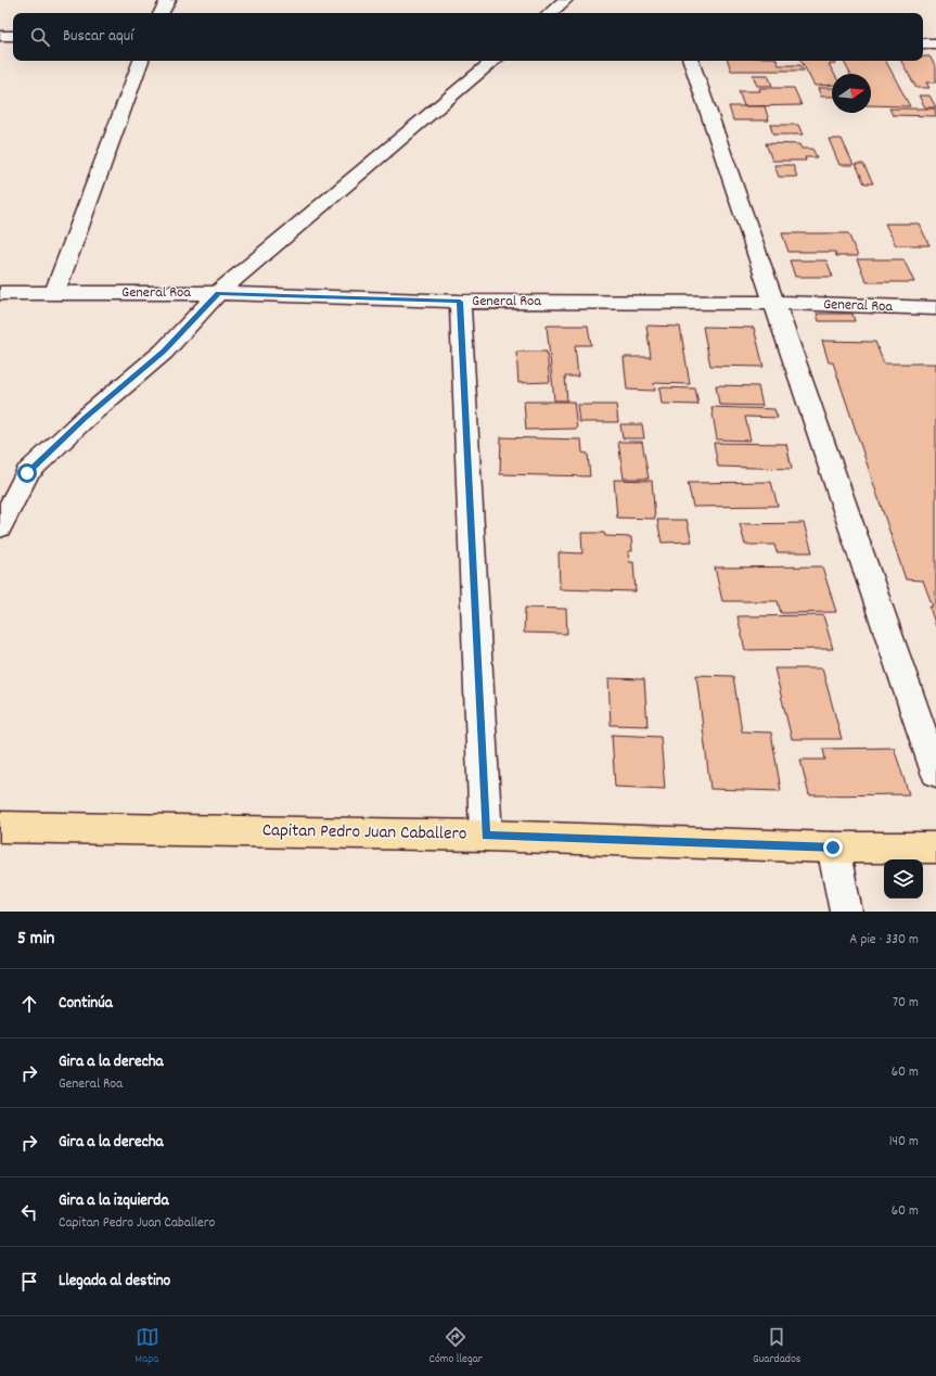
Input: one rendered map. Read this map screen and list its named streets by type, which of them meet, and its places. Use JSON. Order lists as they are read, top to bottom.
{
  "streets": {
    "main road": ["Capitan Pedro Juan Caballero"],
    "street": ["General Roa"]
  },
  "north": "right",
  "page": {
    "search": "Buscar aquí",
    "heading": ["5 min", "A pie · 330 m"],
    "list": [
      ["Continúa", "70 m"],
      ["Gira a la derecha", "General Roa", "60 m"],
      ["Gira a la derecha", "140 m"],
      ["Gira a la izquierda", "Capitan Pedro Juan Caballero", "60 m"],
      "Llegada al destino"
    ],
    "nav": ["Mapa", "Cómo llegar", "Guardados"]
  }
}
